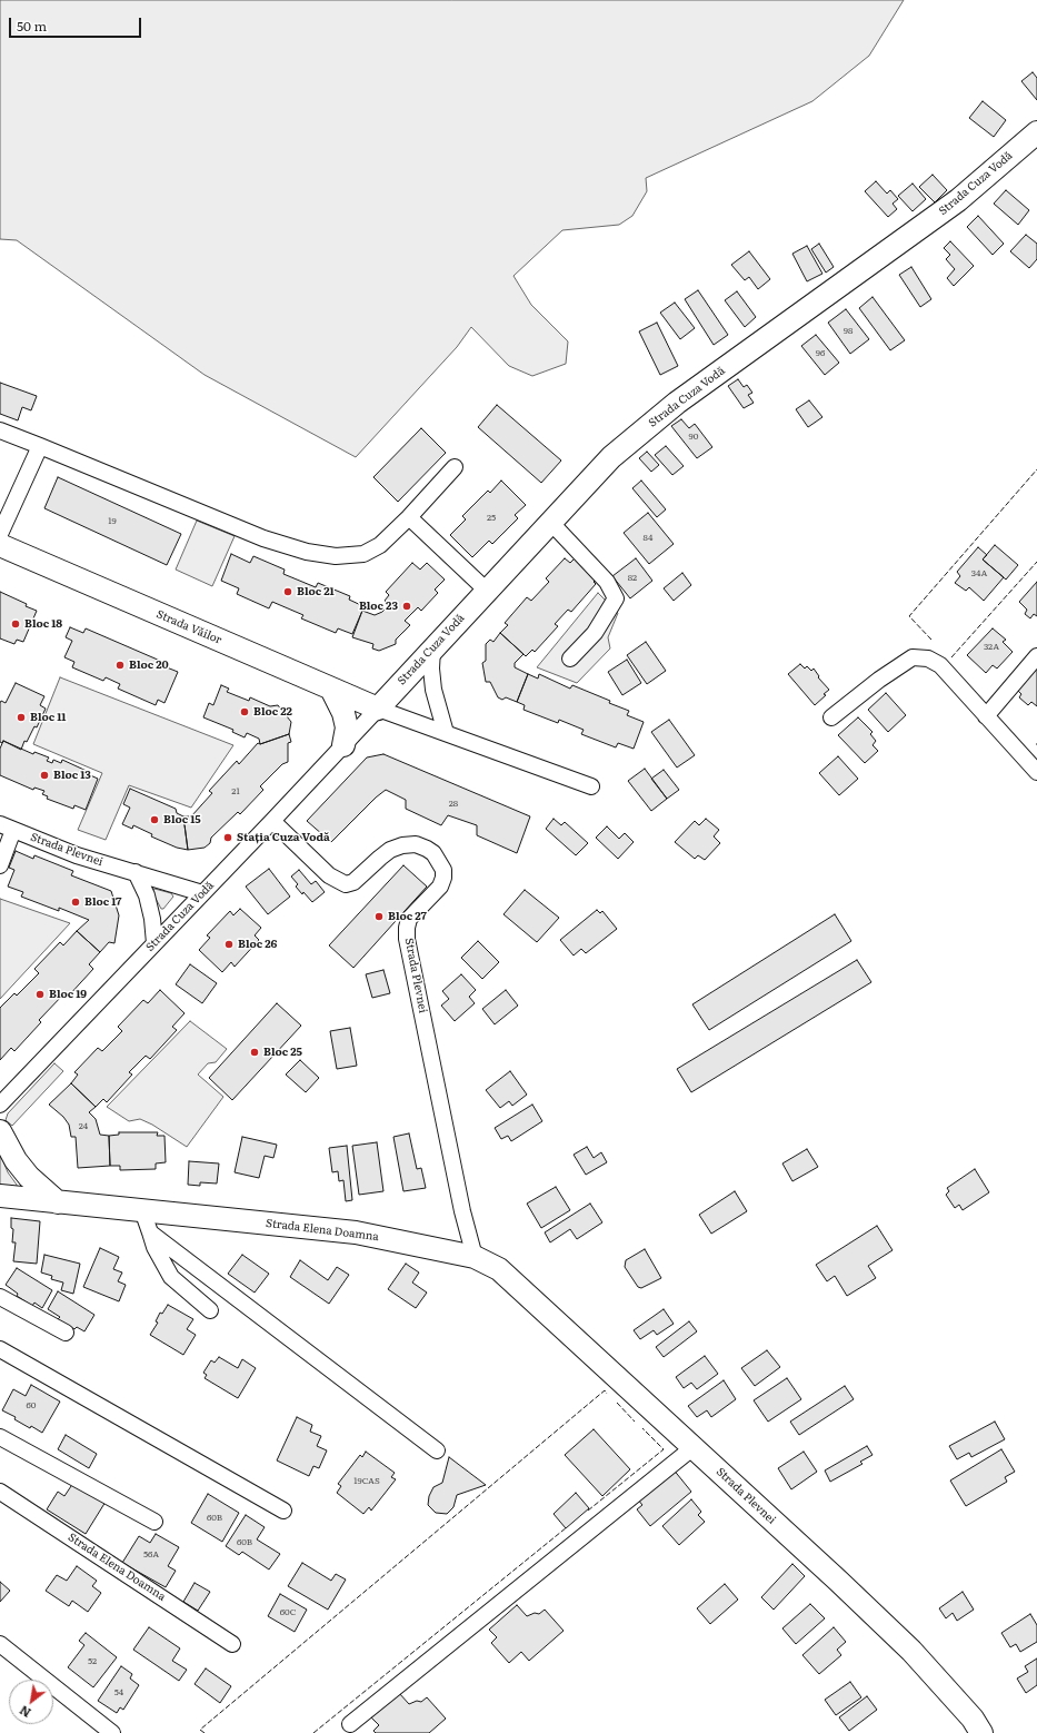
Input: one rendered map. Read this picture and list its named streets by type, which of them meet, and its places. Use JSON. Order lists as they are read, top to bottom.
{
  "streets": {
    "street": [
      "Strada Cuza Vodă",
      "Strada Văilor",
      "Strada Plevnei",
      "Strada Elena Doamna"
    ]
  },
  "crossings": [
    ["Strada Cuza Vodă", "Strada Văilor"],
    ["Strada Cuza Vodă", "Strada Plevnei"],
    ["Strada Plevnei", "Strada Elena Doamna"]
  ],
  "places": [
    "Bloc 21",
    "Bloc 23",
    "Bloc 18",
    "Bloc 20",
    "Bloc 22",
    "Bloc 11",
    "Bloc 13",
    "Bloc 15",
    "Stația Cuza Vodă",
    "Bloc 17",
    "Bloc 27",
    "Bloc 26",
    "Bloc 19",
    "Bloc 25"
  ],
  "house_numbers": [
    "98",
    "96",
    "90",
    "25",
    "19",
    "84",
    "34A",
    "82",
    "32A",
    "21",
    "28",
    "24",
    "60",
    "19CAS",
    "60B",
    "60B",
    "56A",
    "60C",
    "52",
    "54"
  ],
  "scale_bar": "50 m",
  "north": "bottom left"
}
